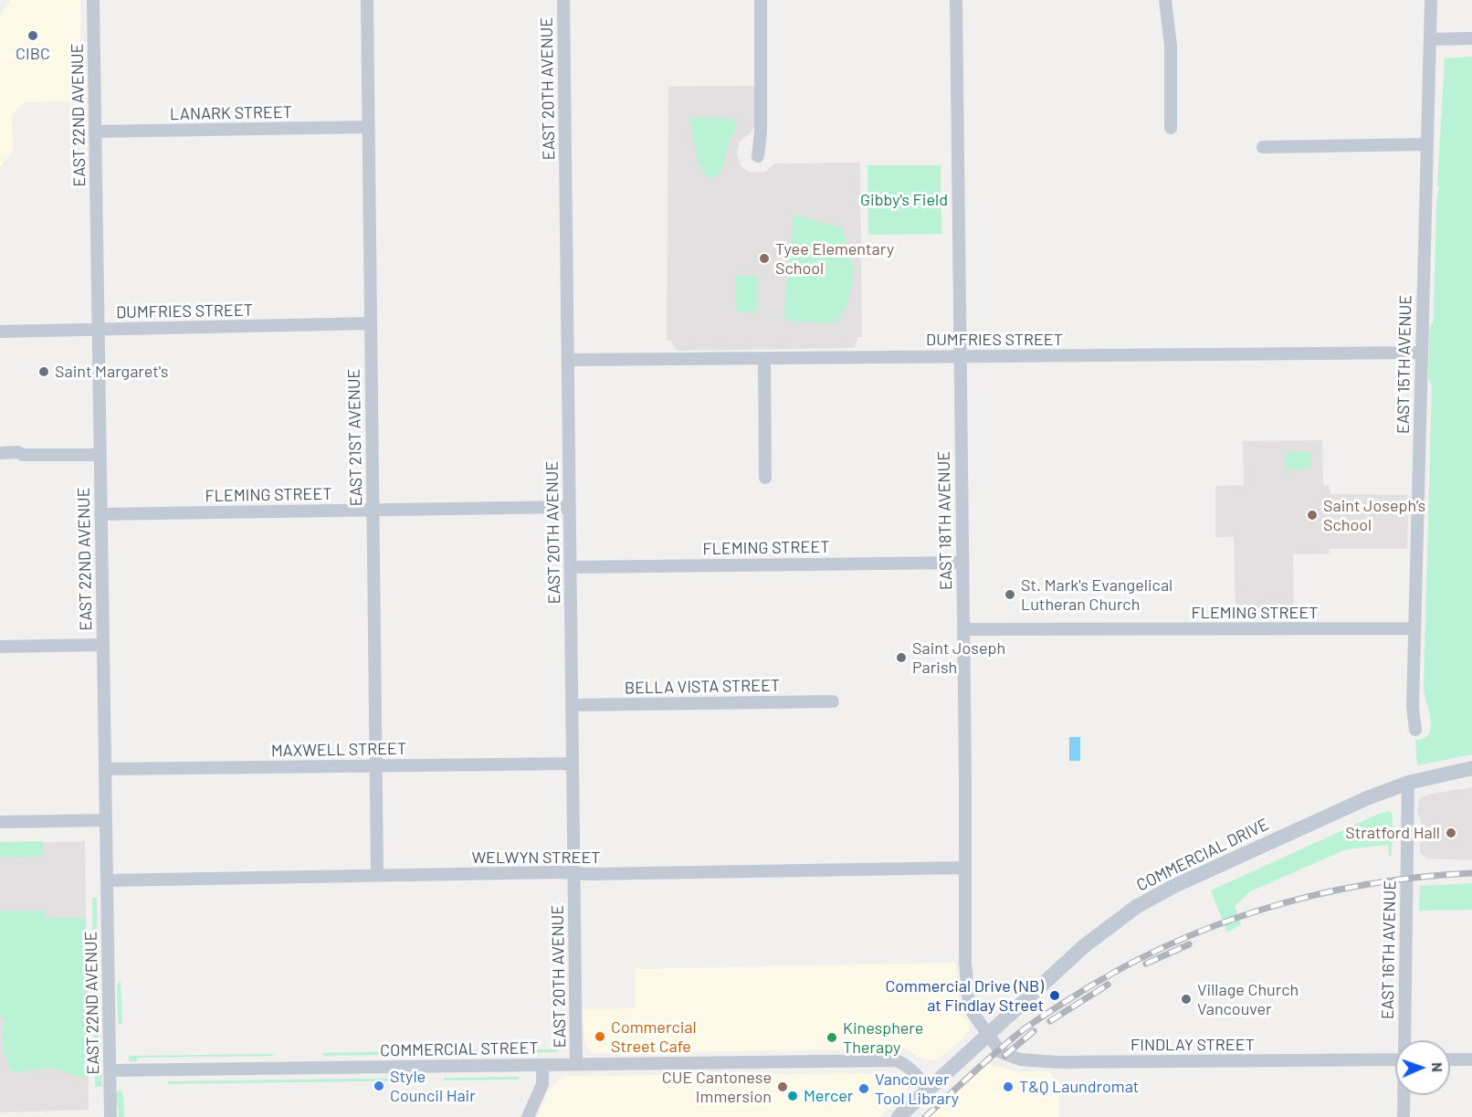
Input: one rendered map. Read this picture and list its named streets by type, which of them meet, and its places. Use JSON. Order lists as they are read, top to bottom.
{
  "streets": {
    "street": [
      "EAST 20TH AVENUE",
      "LANARK STREET",
      "EAST 22ND AVENUE",
      "DUMFRIES STREET",
      "EAST 15TH AVENUE",
      "EAST 21ST AVENUE",
      "FLEMING STREET",
      "EAST 18TH AVENUE",
      "BELLA VISTA STREET",
      "MAXWELL STREET",
      "COMMERCIAL DRIVE",
      "WELWYN STREET",
      "EAST 16TH AVENUE",
      "FINDLAY STREET",
      "COMMERCIAL STREET"
    ]
  },
  "crossings": [
    ["EAST 20TH AVENUE", "DUMFRIES STREET"],
    ["EAST 20TH AVENUE", "FLEMING STREET"],
    ["EAST 20TH AVENUE", "BELLA VISTA STREET"],
    ["EAST 20TH AVENUE", "MAXWELL STREET"],
    ["EAST 20TH AVENUE", "WELWYN STREET"],
    ["EAST 20TH AVENUE", "COMMERCIAL STREET"],
    ["LANARK STREET", "EAST 22ND AVENUE"],
    ["LANARK STREET", "EAST 21ST AVENUE"],
    ["EAST 22ND AVENUE", "DUMFRIES STREET"],
    ["EAST 22ND AVENUE", "FLEMING STREET"],
    ["EAST 22ND AVENUE", "MAXWELL STREET"],
    ["EAST 22ND AVENUE", "WELWYN STREET"],
    ["EAST 22ND AVENUE", "COMMERCIAL STREET"],
    ["DUMFRIES STREET", "EAST 15TH AVENUE"],
    ["DUMFRIES STREET", "EAST 21ST AVENUE"],
    ["DUMFRIES STREET", "EAST 18TH AVENUE"],
    ["EAST 15TH AVENUE", "FLEMING STREET"],
    ["EAST 21ST AVENUE", "FLEMING STREET"],
    ["EAST 21ST AVENUE", "MAXWELL STREET"],
    ["EAST 21ST AVENUE", "WELWYN STREET"],
    ["FLEMING STREET", "EAST 18TH AVENUE"],
    ["EAST 18TH AVENUE", "COMMERCIAL DRIVE"],
    ["EAST 18TH AVENUE", "WELWYN STREET"],
    ["EAST 18TH AVENUE", "FINDLAY STREET"],
    ["COMMERCIAL DRIVE", "EAST 16TH AVENUE"],
    ["COMMERCIAL DRIVE", "FINDLAY STREET"],
    ["COMMERCIAL DRIVE", "COMMERCIAL STREET"]
  ],
  "parks": ["Gibby's Field"],
  "places": [
    "CIBC",
    "Tyee Elementary School",
    "Saint Margaret's",
    "Saint Joseph’s School",
    "St. Mark's Evangelical Lutheran Church",
    "Saint Joseph Parish",
    "Stratford Hall",
    "Commercial Drive (NB) at Findlay Street",
    "Village Church Vancouver",
    "Commercial Street Cafe",
    "Kinesphere Therapy",
    "Style Council Hair",
    "CUE Cantonese Immersion",
    "T&Q Laundromat",
    "Vancouver Tool Library",
    "Mercer"
  ],
  "north": "right"
}
